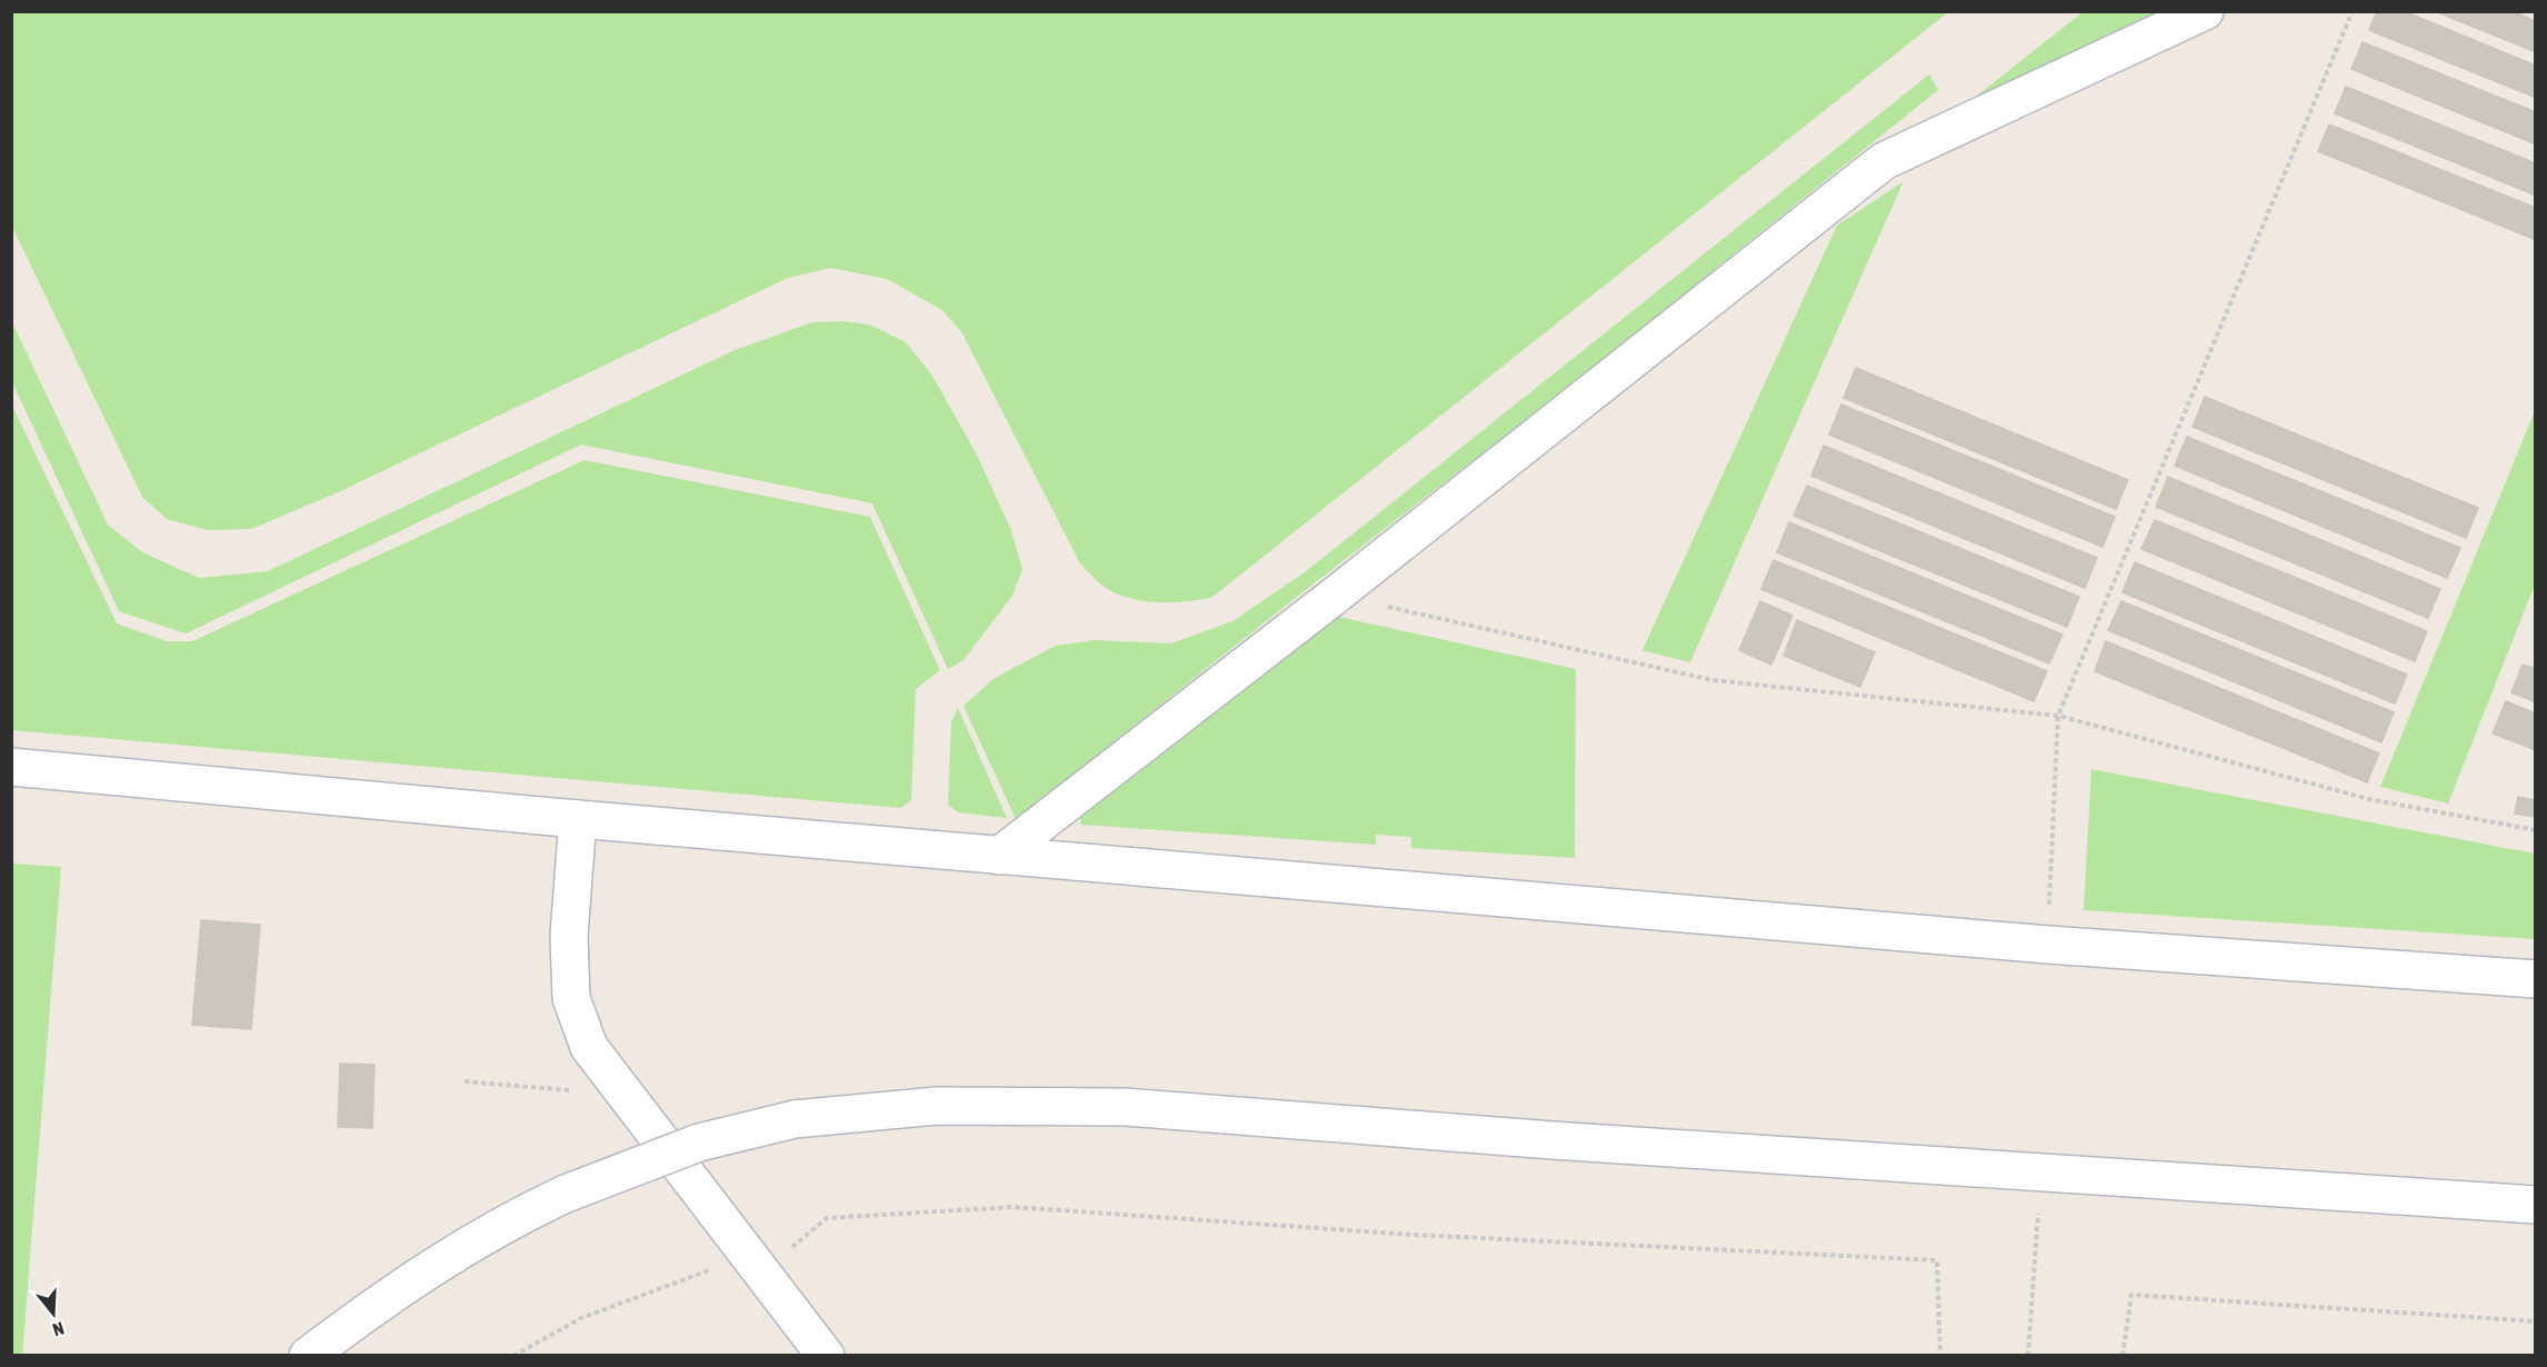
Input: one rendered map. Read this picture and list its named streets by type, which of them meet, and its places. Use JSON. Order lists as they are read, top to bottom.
{
  "north": "bottom"
}
